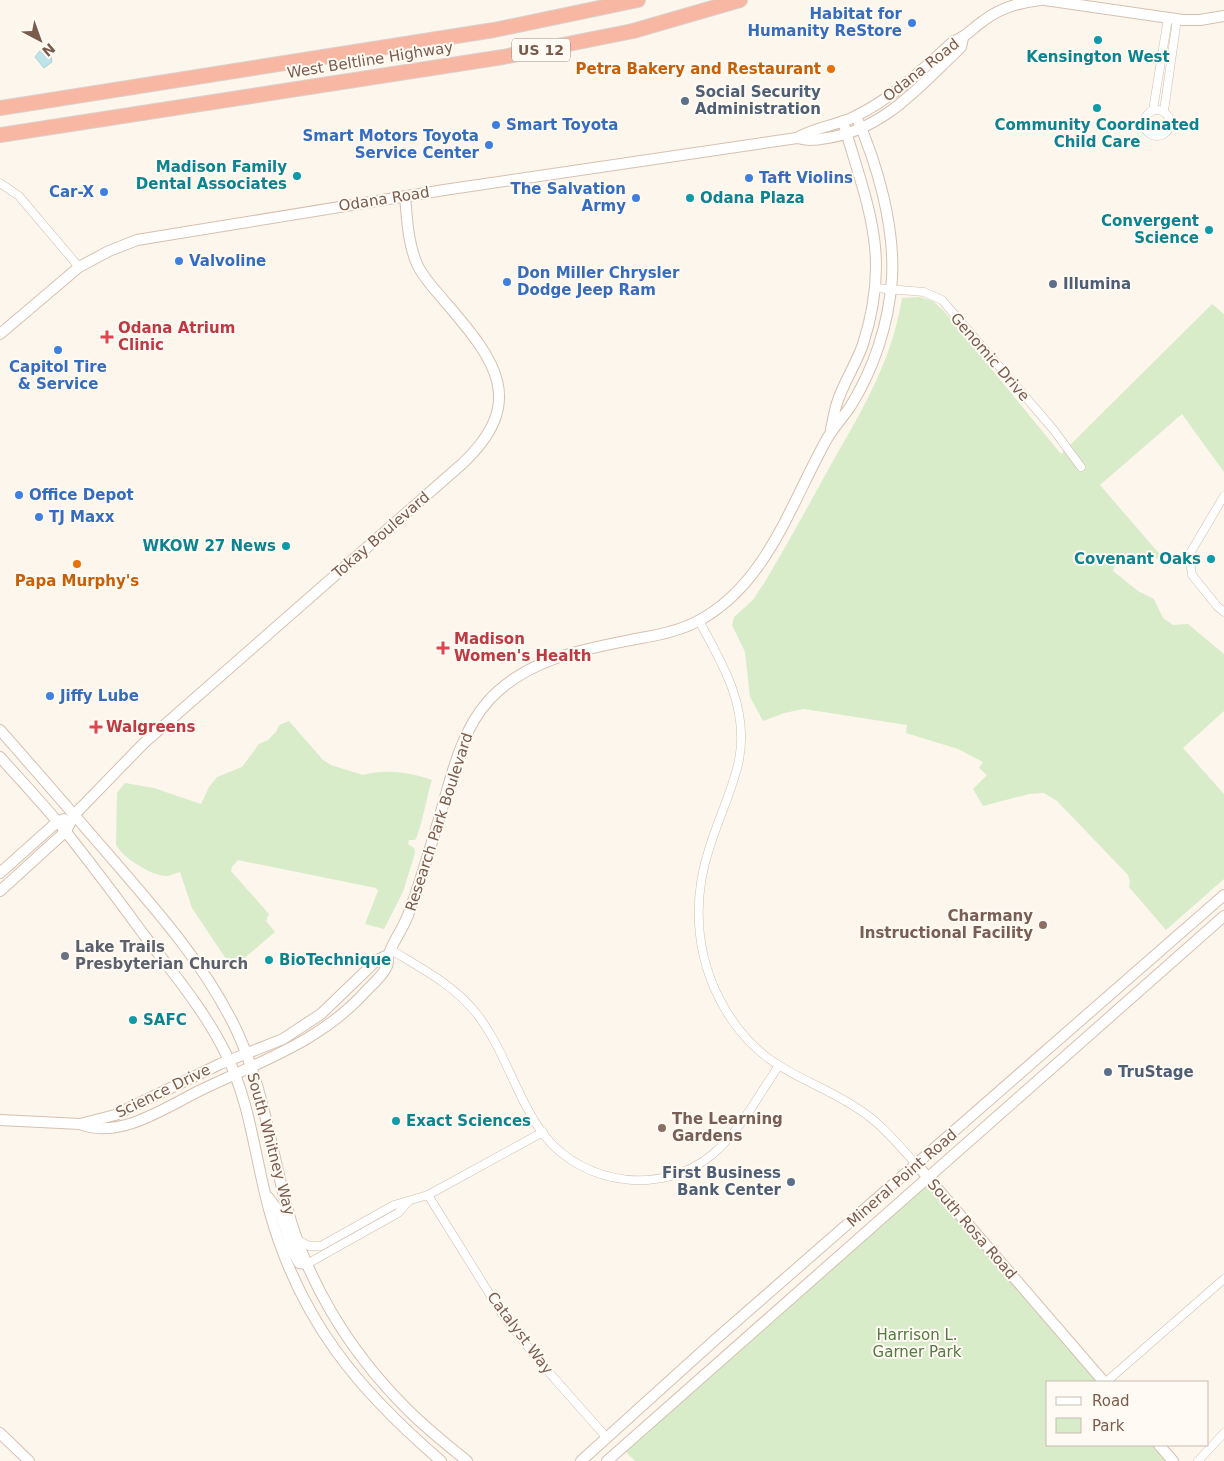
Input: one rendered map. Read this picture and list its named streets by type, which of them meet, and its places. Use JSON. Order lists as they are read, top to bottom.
{
  "streets": {
    "highway": ["US 12", "West Beltline Highway"],
    "street": [
      "Odana Road",
      "Genomic Drive",
      "Tokay Boulevard",
      "Research Park Boulevard",
      "Science Drive",
      "South Whitney Way",
      "Mineral Point Road",
      "South Rosa Road",
      "Catalyst Way"
    ]
  },
  "crossings": [
    ["Odana Road", "Tokay Boulevard"],
    ["Odana Road", "Research Park Boulevard"],
    ["Genomic Drive", "Research Park Boulevard"],
    ["Tokay Boulevard", "South Whitney Way"],
    ["Research Park Boulevard", "Science Drive"],
    ["Research Park Boulevard", "South Whitney Way"],
    ["Research Park Boulevard", "South Rosa Road"],
    ["Science Drive", "South Whitney Way"],
    ["Mineral Point Road", "South Rosa Road"],
    ["Mineral Point Road", "Catalyst Way"]
  ],
  "parks": ["Harrison L. Garner Park"],
  "places": {
    "other": [
      "Habitat for Humanity ReStore",
      "Kensington West",
      "Petra Bakery and Restaurant",
      "Social Security Administration",
      "Community Coordinated Child Care",
      "Smart Toyota",
      "Smart Motors Toyota Service Center",
      "Madison Family Dental Associates",
      "Taft Violins",
      "Car-X",
      "The Salvation Army",
      "Odana Plaza",
      "Convergent Science",
      "Valvoline",
      "Don Miller Chrysler Dodge Jeep Ram",
      "Illumina",
      "Capitol Tire & Service",
      "Office Depot",
      "TJ Maxx",
      "WKOW 27 News",
      "Covenant Oaks",
      "Papa Murphy's",
      "Jiffy Lube",
      "Charmany Instructional Facility",
      "Lake Trails Presbyterian Church",
      "BioTechnique",
      "SAFC",
      "TruStage",
      "Exact Sciences",
      "The Learning Gardens",
      "First Business Bank Center"
    ],
    "health": ["Odana Atrium Clinic", "Madison Women's Health", "Walgreens"]
  },
  "legend": ["Road", "Park"],
  "north": "bottom right"
}
